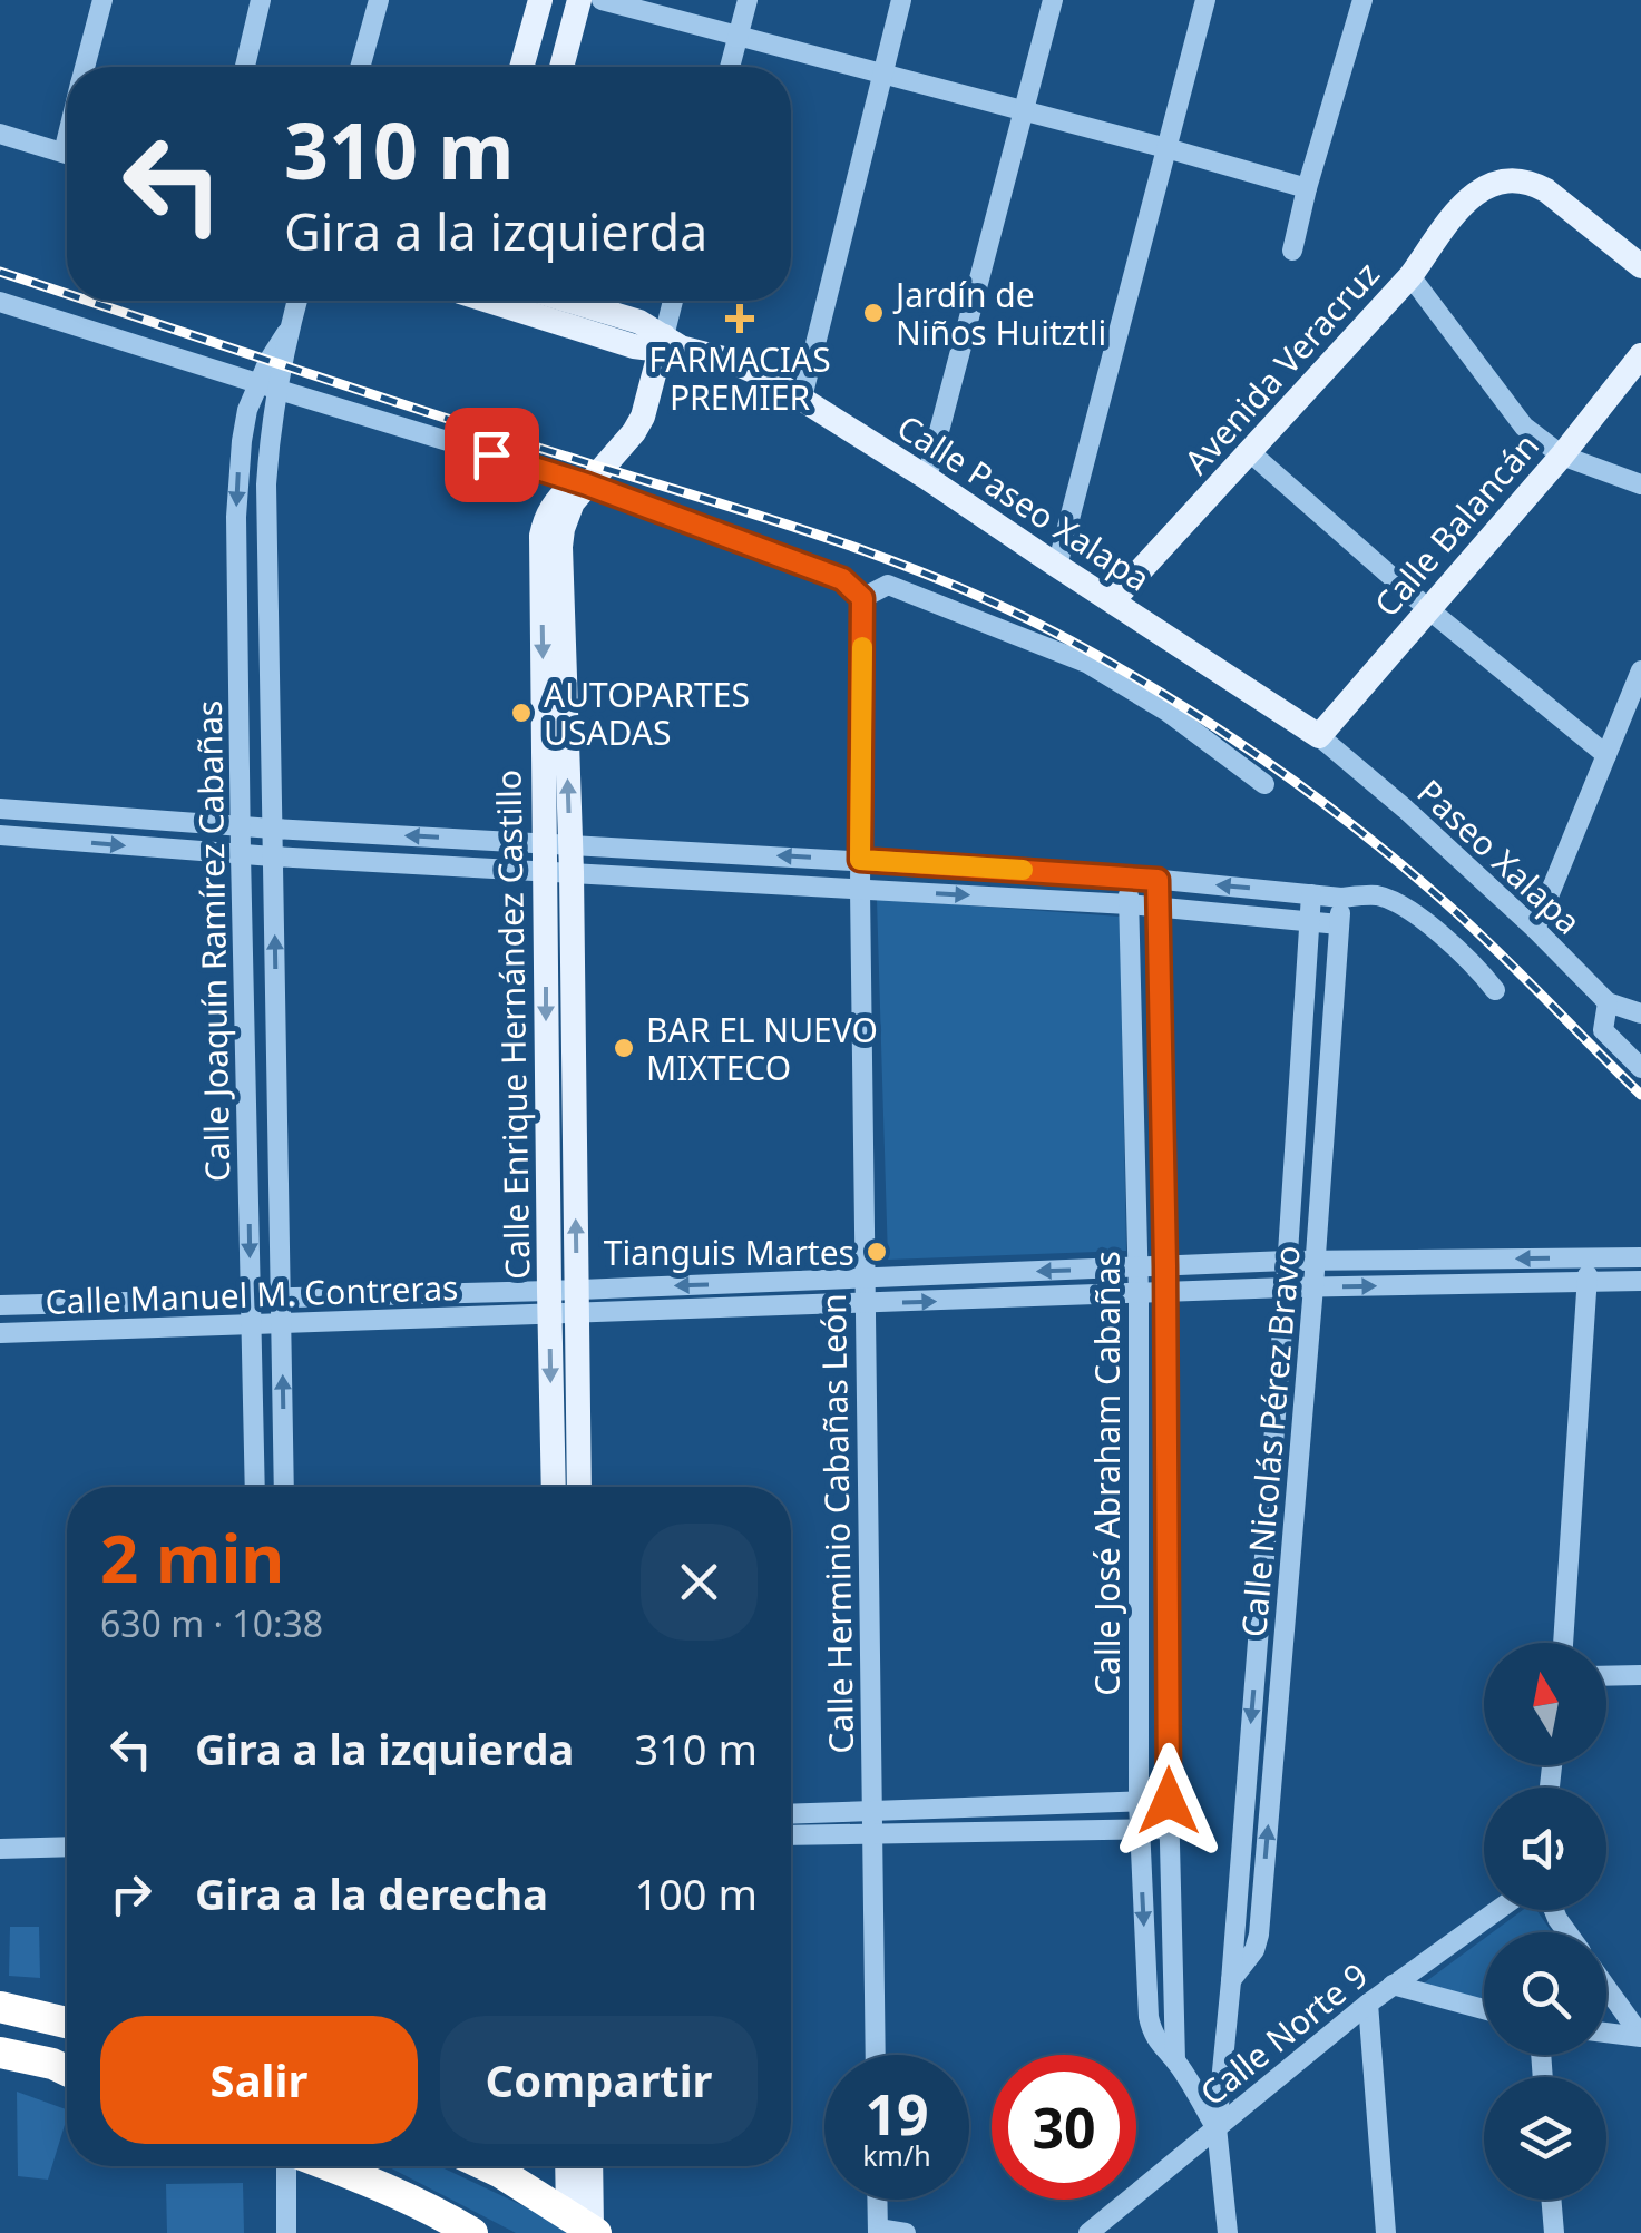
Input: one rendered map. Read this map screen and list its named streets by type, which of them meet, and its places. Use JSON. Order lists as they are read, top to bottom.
{
  "streets": {
    "main road": [
      "Avenida Veracruz",
      "Calle Paseo Xalapa",
      "Calle Balancán",
      "Calle Enrique Hernández Castillo"
    ],
    "street": [
      "Paseo Xalapa",
      "Calle Joaquín Ramírez Cabañas",
      "Calle Manuel M. Contreras",
      "Calle Nicolás Pérez Bravo",
      "Calle José Abraham Cabañas",
      "Calle Herminio Cabañas León",
      "Calle Norte 9"
    ]
  },
  "crossings": [
    ["Avenida Veracruz", "Calle Paseo Xalapa"],
    ["Calle Paseo Xalapa", "Calle Balancán"],
    ["Calle Paseo Xalapa", "Paseo Xalapa"],
    ["Calle Paseo Xalapa", "Calle Enrique Hernández Castillo"],
    ["Calle Balancán", "Paseo Xalapa"],
    ["Calle Joaquín Ramírez Cabañas", "Calle Manuel M. Contreras"],
    ["Calle Enrique Hernández Castillo", "Calle Manuel M. Contreras"],
    ["Calle Manuel M. Contreras", "Calle Nicolás Pérez Bravo"],
    ["Calle Manuel M. Contreras", "Calle José Abraham Cabañas"],
    ["Calle Manuel M. Contreras", "Calle Herminio Cabañas León"],
    ["Calle Nicolás Pérez Bravo", "Calle José Abraham Cabañas"],
    ["Calle Nicolás Pérez Bravo", "Calle Norte 9"],
    ["Calle José Abraham Cabañas", "Calle Norte 9"]
  ],
  "places": {
    "other": [
      "Jardín de Niños Huitztli",
      "AUTOPARTES USADAS",
      "BAR EL NUEVO MIXTECO",
      "Tianguis Martes"
    ],
    "health": ["FARMACIAS PREMIER"]
  },
  "north": "top",
  "page": {
    "turn": ["310 m", "Gira a la izquierda"],
    "heading": ["2 min", "630 m · 10:38"],
    "list": [
      {
        "name": "Gira a la izquierda",
        "value": "310 m"
      },
      {
        "name": "Gira a la derecha",
        "value": "100 m"
      }
    ],
    "buttons": ["Salir", "Compartir"],
    "speed": "19 km/h",
    "limit": "30"
  }
}
